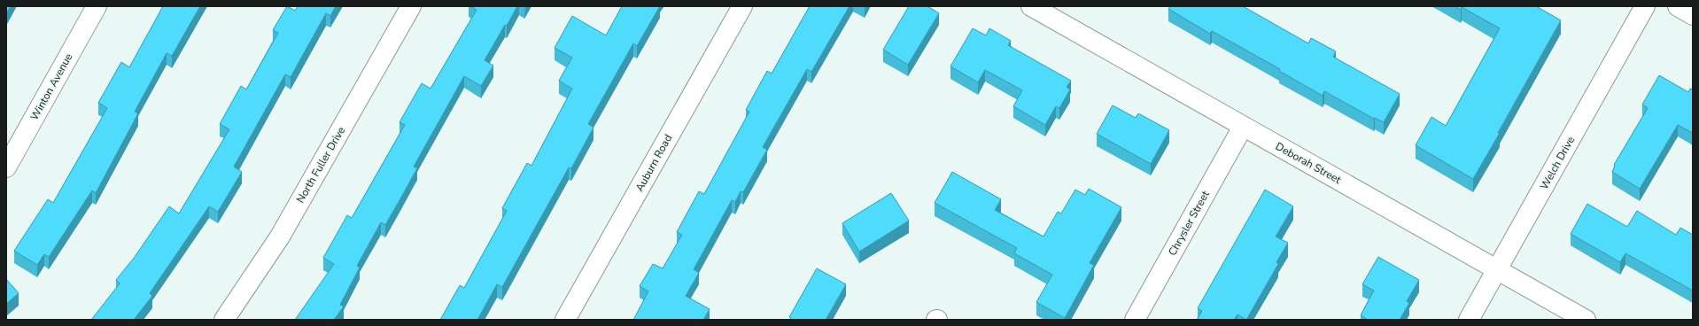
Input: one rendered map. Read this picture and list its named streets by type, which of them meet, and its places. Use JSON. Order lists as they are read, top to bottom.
{
  "streets": {
    "street": [
      "Winton Avenue",
      "Auburn Road",
      "Deborah Street",
      "Welch Drive",
      "North Fuller Drive",
      "Chrysler Street"
    ]
  },
  "crossings": [
    ["Deborah Street", "Welch Drive"],
    ["Deborah Street", "Chrysler Street"]
  ]
}
